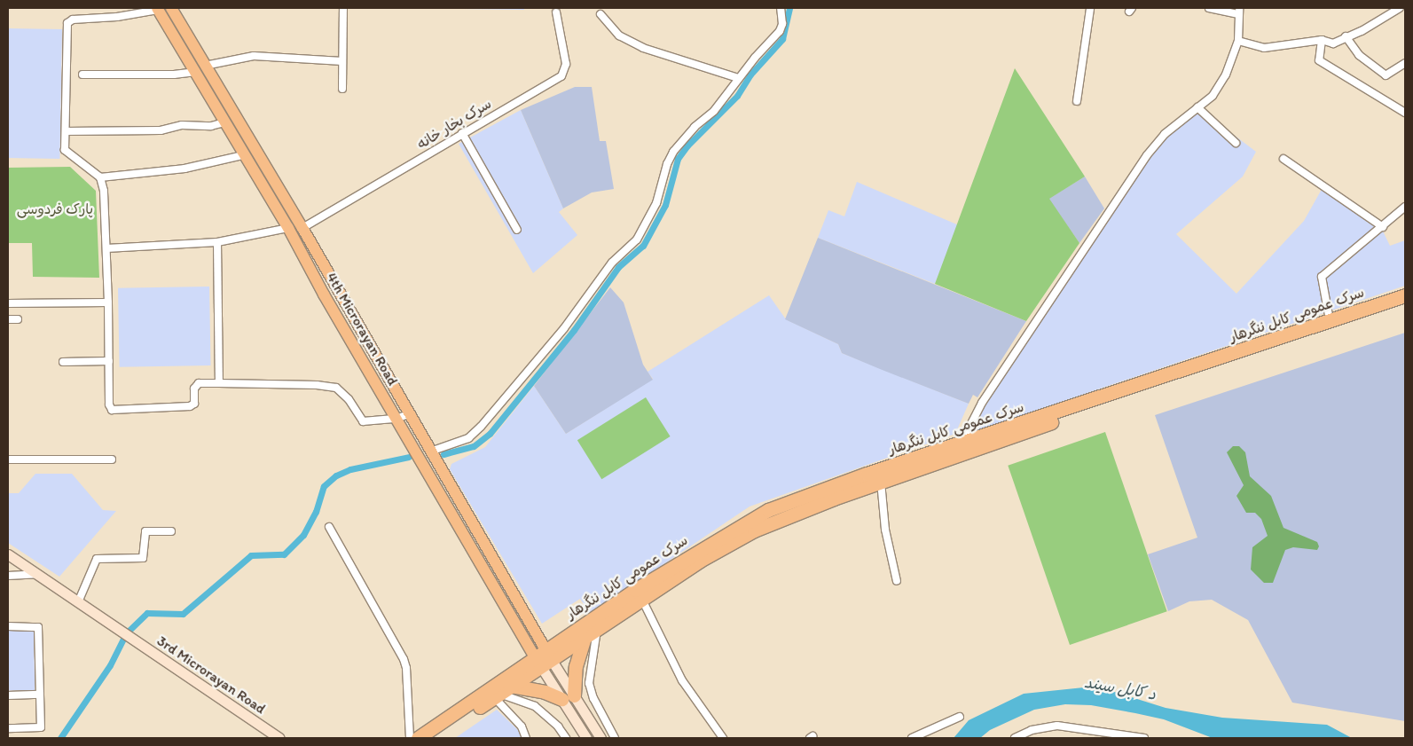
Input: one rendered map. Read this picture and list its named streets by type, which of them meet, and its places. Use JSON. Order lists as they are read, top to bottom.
{
  "streets": {
    "highway": ["سرک عمومی کابل ننگرهار"],
    "main road": ["4th Microrayan Road"],
    "street": ["سرک بخار خانه", "3rd Microrayan Road"]
  },
  "crossings": [
    ["سرک بخار خانه", "4th Microrayan Road"],
    ["سرک عمومی کابل ننگرهار", "4th Microrayan Road"]
  ],
  "water": ["د کابل سيند"],
  "parks": ["پارک فردوسی"]
}
